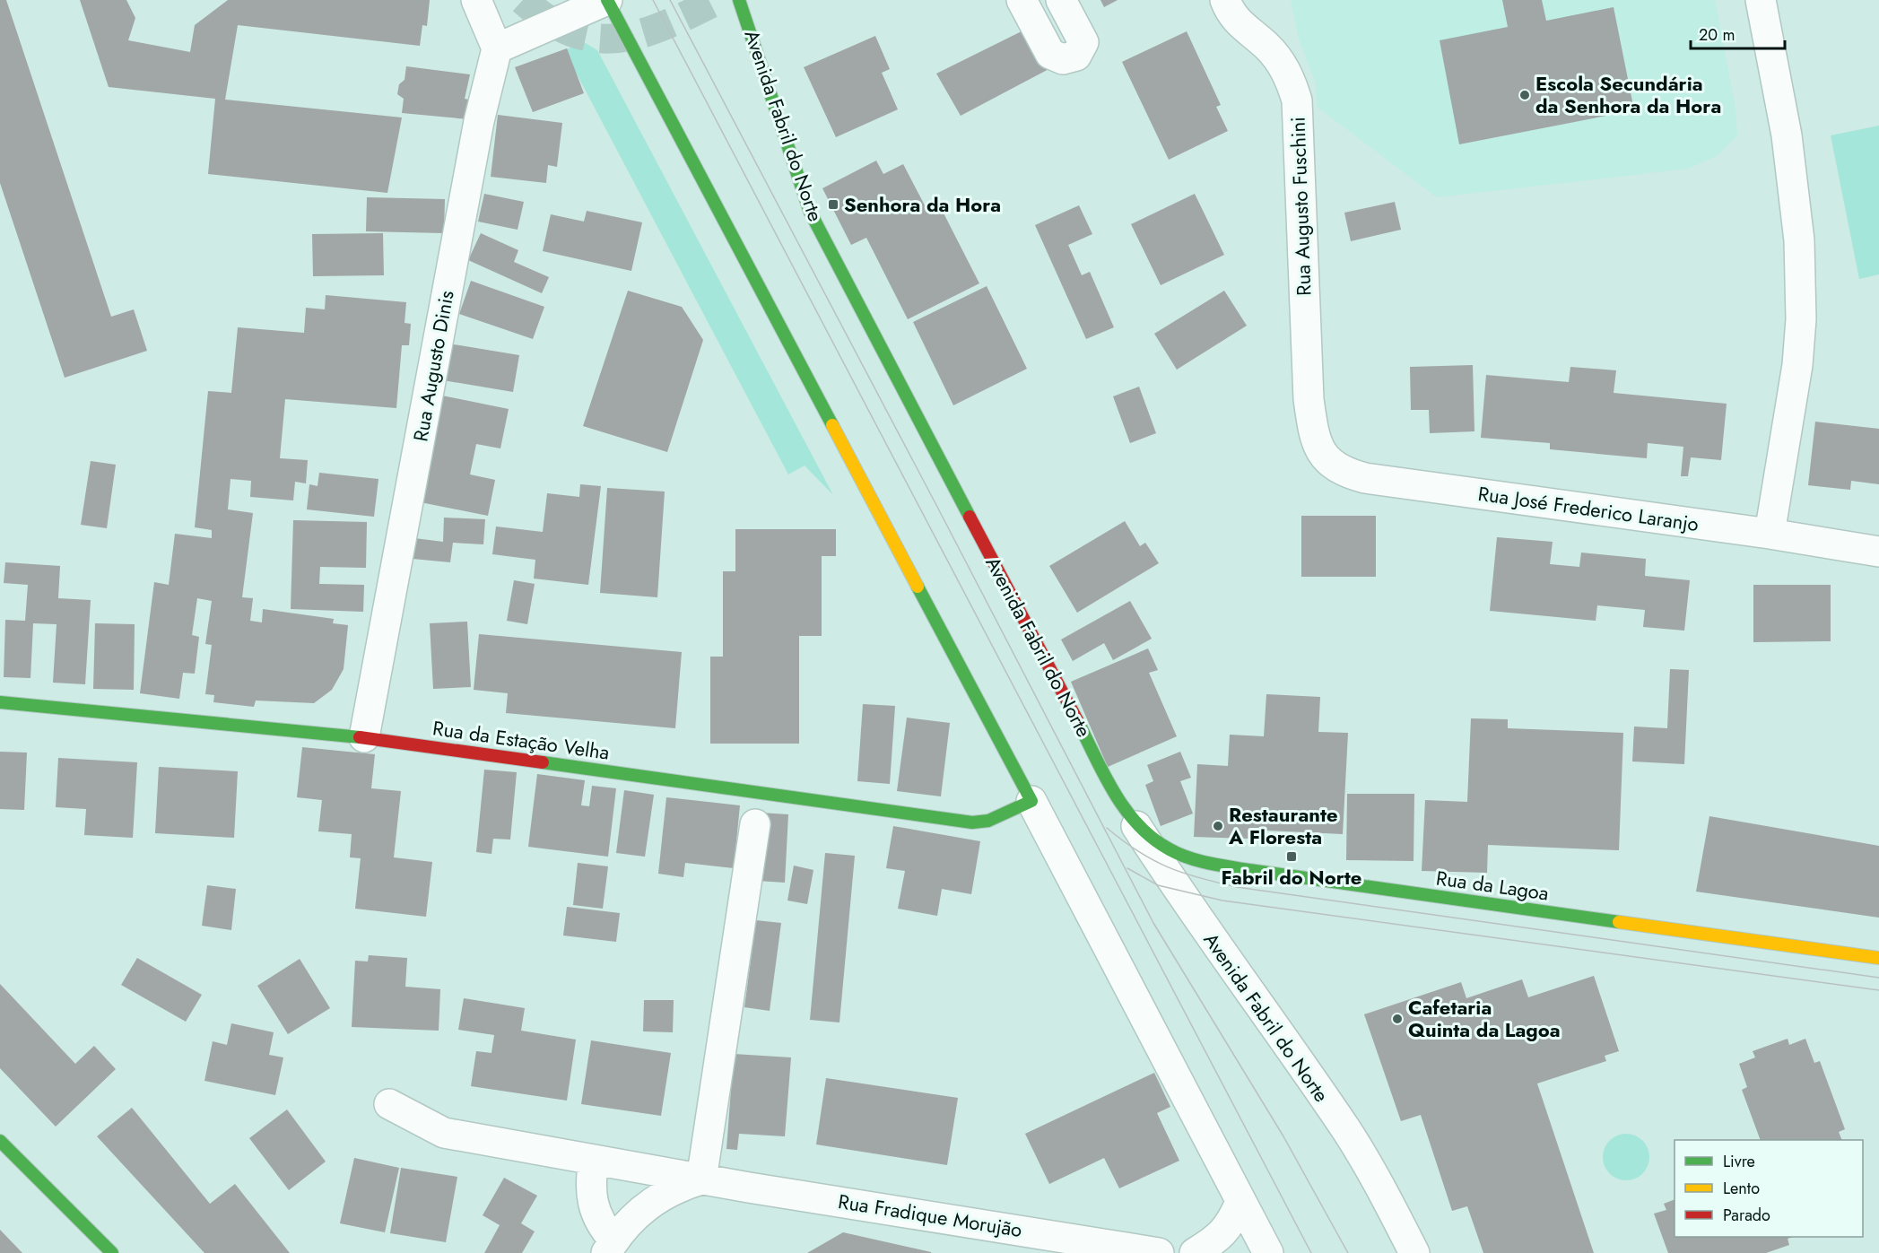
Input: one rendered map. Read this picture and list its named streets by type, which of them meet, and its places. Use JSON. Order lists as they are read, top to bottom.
{
  "streets": {
    "street": [
      "Avenida Fabril do Norte",
      "Rua Augusto Fuschini",
      "Rua Augusto Dinis",
      "Rua José Frederico Laranjo",
      "Rua da Estação Velha",
      "Rua da Lagoa",
      "Rua Fradique Morujão"
    ]
  },
  "crossings": [
    ["Avenida Fabril do Norte", "Rua da Lagoa"],
    ["Rua Augusto Fuschini", "Rua José Frederico Laranjo"],
    ["Rua Augusto Dinis", "Rua da Estação Velha"]
  ],
  "places": {
    "other": ["Escola Secundária da Senhora da Hora", "Restaurante A Floresta", "Cafetaria Quinta da Lagoa"],
    "transit": ["Senhora da Hora", "Fabril do Norte"]
  },
  "legend": ["Livre", "Lento", "Parado"],
  "scale_bar": "20 m"
}
